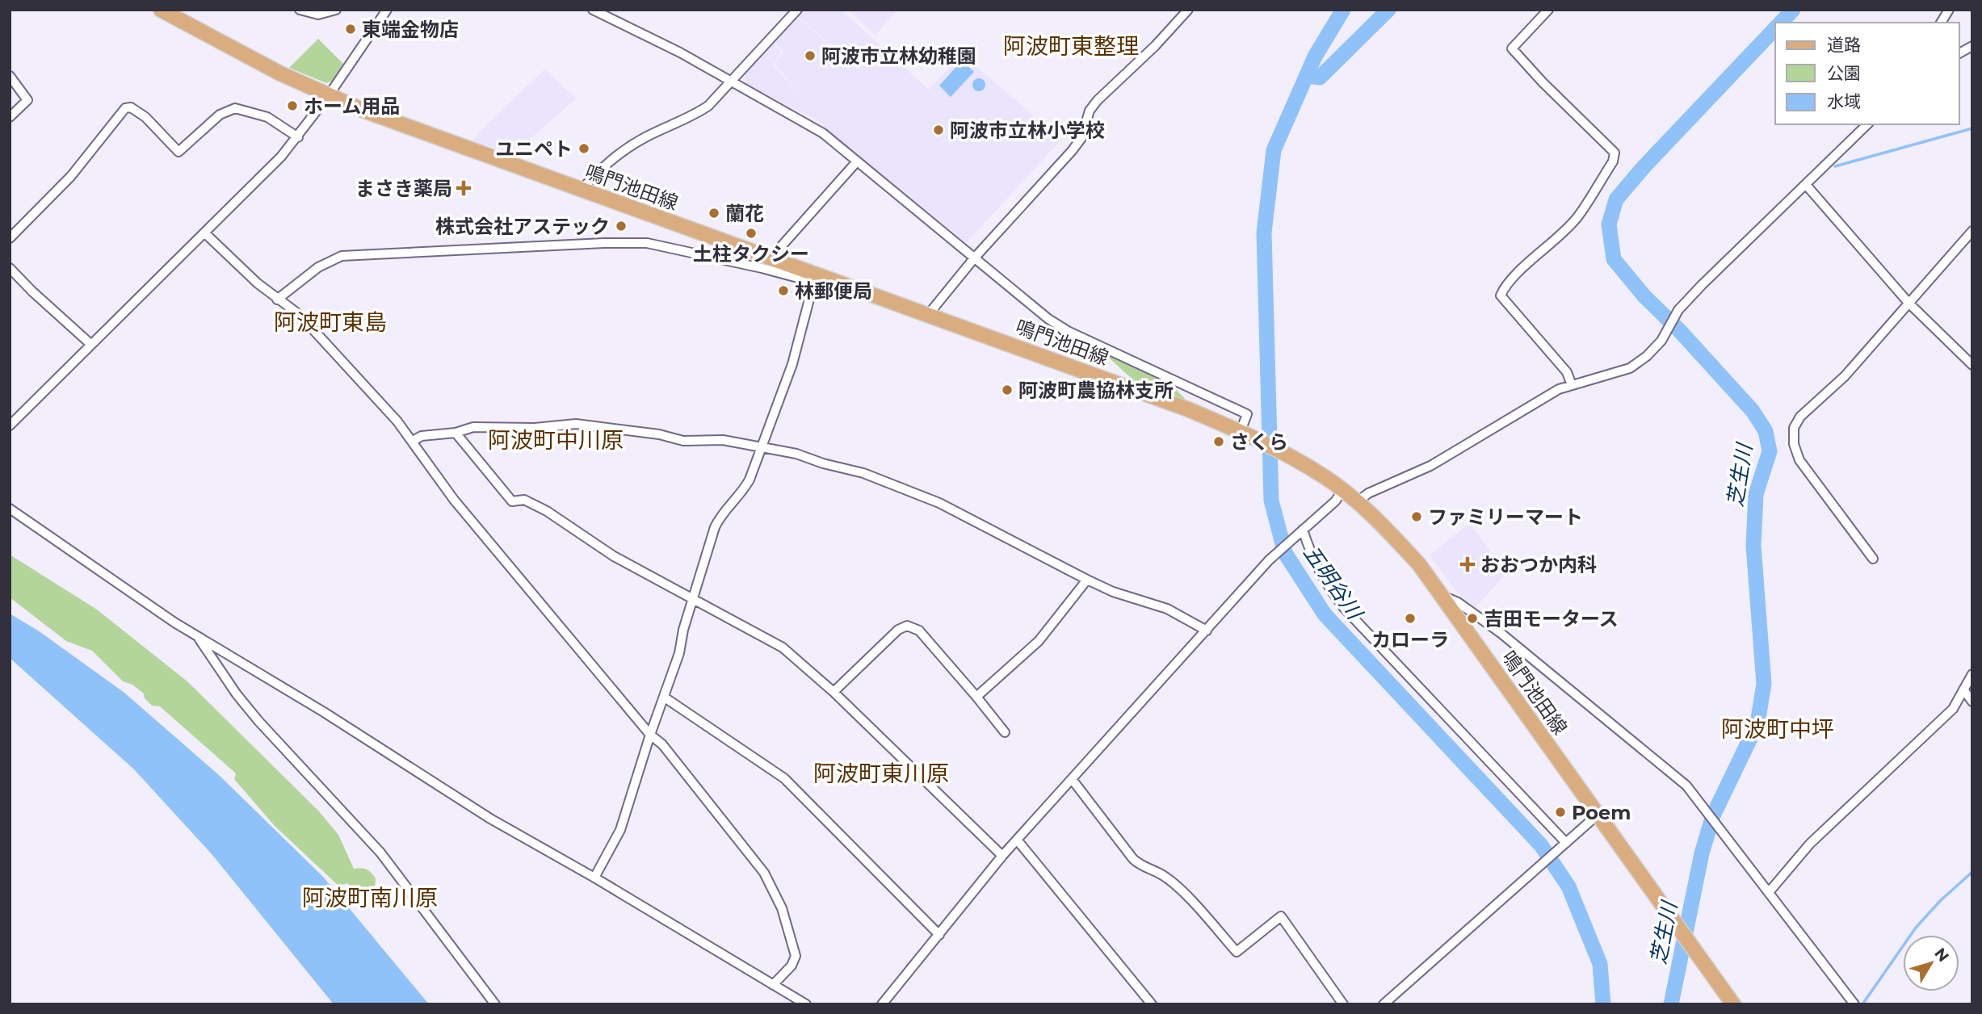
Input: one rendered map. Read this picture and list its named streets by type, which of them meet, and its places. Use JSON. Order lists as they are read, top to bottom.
{
  "streets": {
    "main road": ["鳴門池田線"]
  },
  "districts": [
    "阿波町東整理",
    "阿波町東島",
    "阿波町中川原",
    "阿波町中坪",
    "阿波町東川原",
    "阿波町南川原"
  ],
  "water": ["芝生川", "五明谷川"],
  "places": {
    "other": [
      "東端金物店",
      "阿波市立林幼稚園",
      "ホーム用品",
      "阿波市立林小学校",
      "ユニペト",
      "蘭花",
      "株式会社アステック",
      "土柱タクシー",
      "林郵便局",
      "阿波町農協林支所",
      "さくら",
      "ファミリーマート",
      "カローラ",
      "吉田モータース",
      "Poem"
    ],
    "health": ["まさき薬局", "おおつか内科"]
  },
  "legend": ["道路", "公園", "水域"],
  "north": "top right"
}
